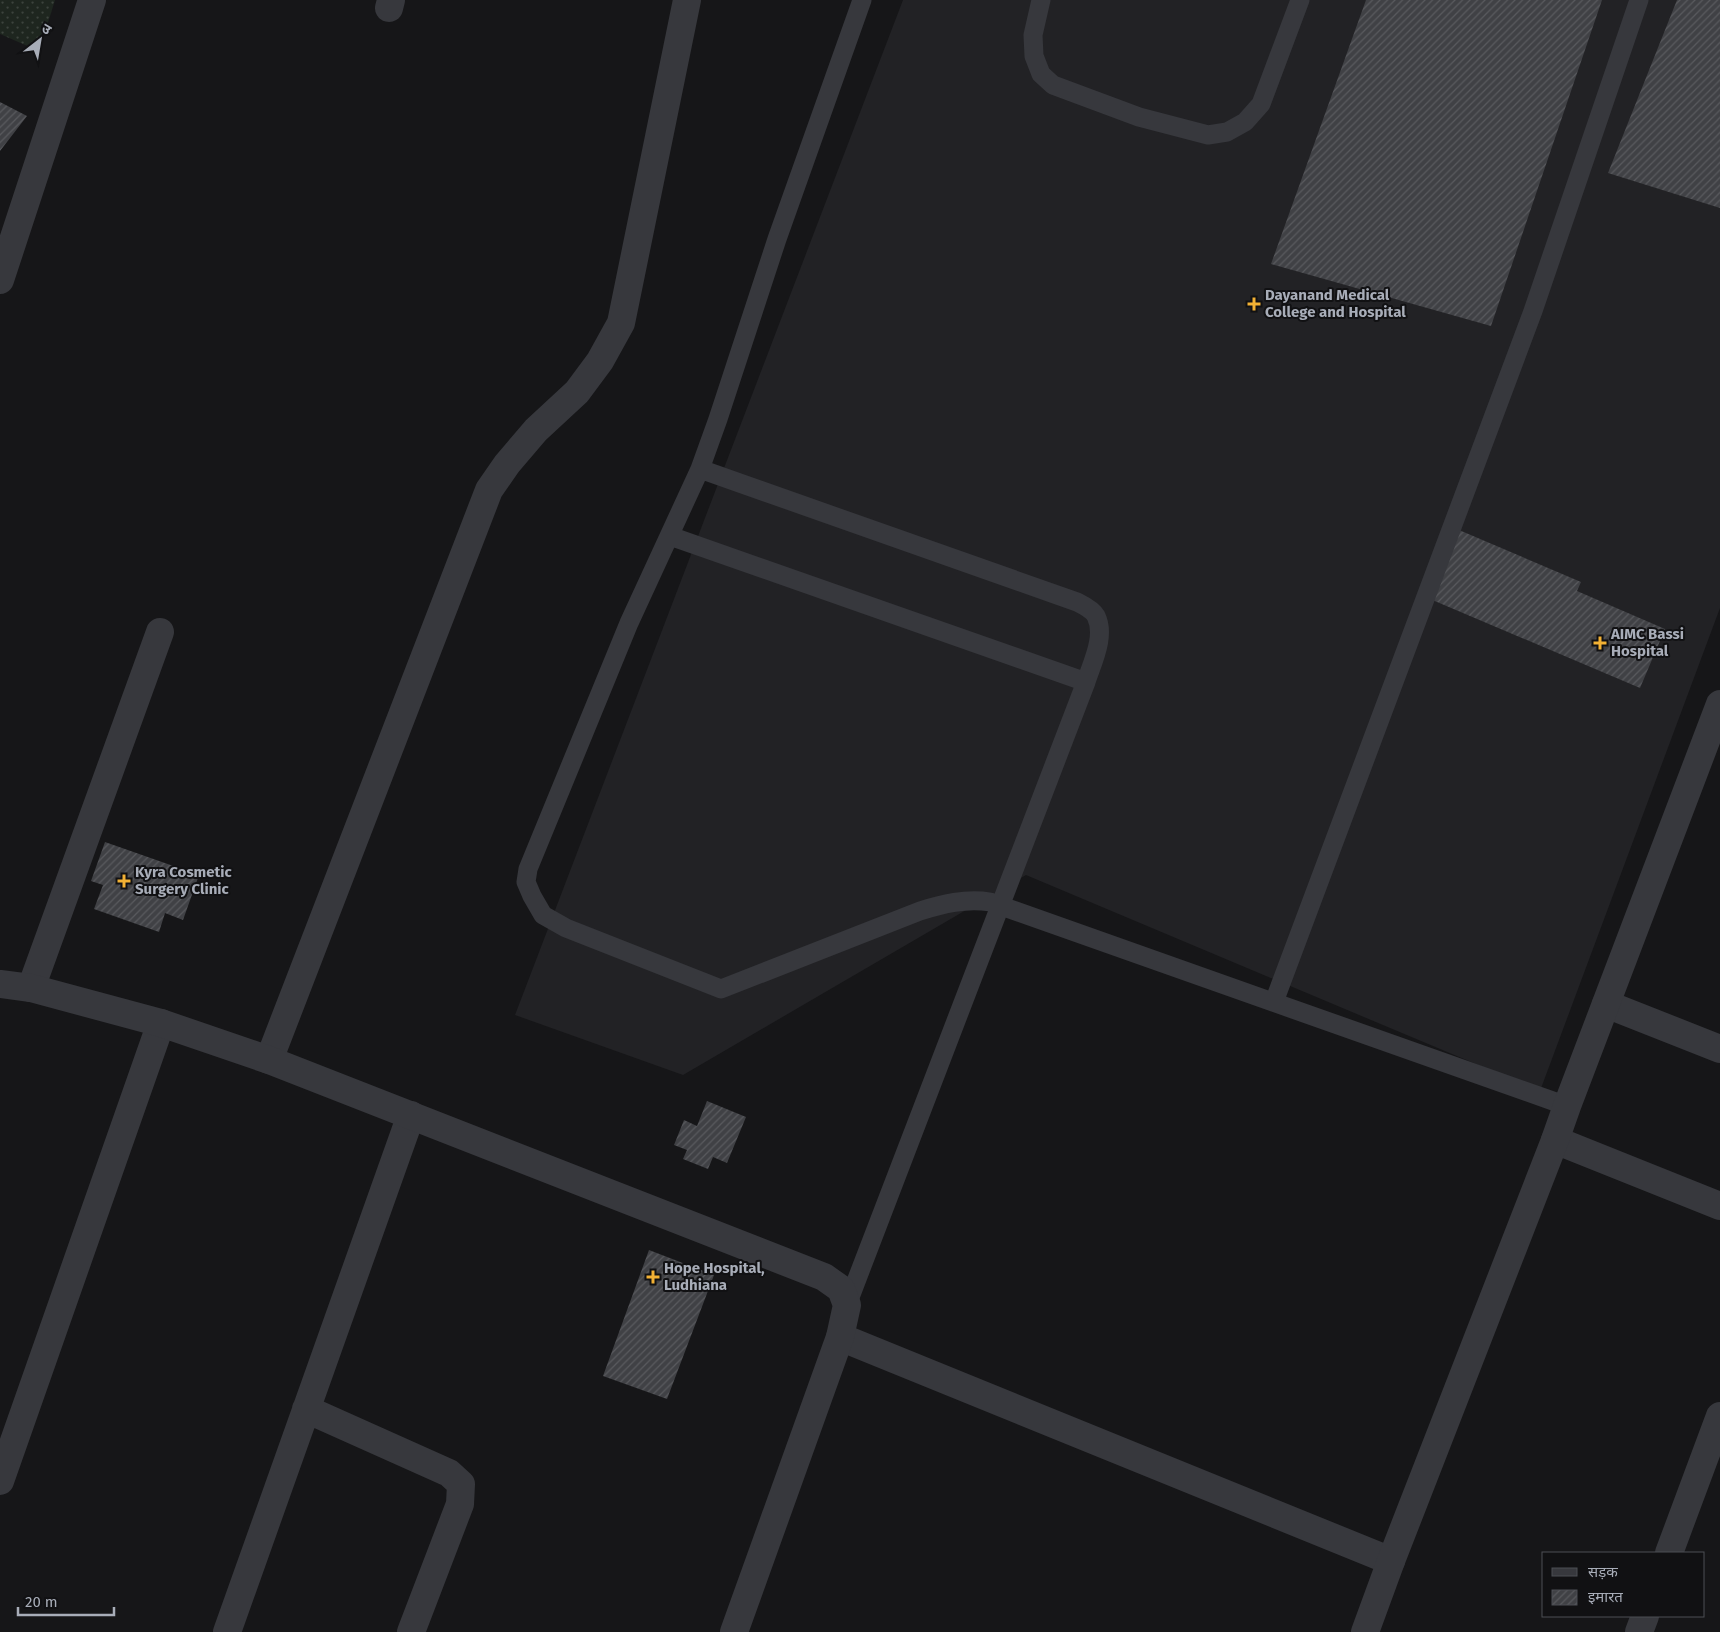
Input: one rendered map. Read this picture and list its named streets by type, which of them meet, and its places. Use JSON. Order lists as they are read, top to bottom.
{
  "places": {
    "health": [
      "Dayanand Medical College and Hospital",
      "AIMC Bassi Hospital",
      "Kyra Cosmetic Surgery Clinic",
      "Hope Hospital, Ludhiana"
    ]
  },
  "legend": ["सड़क", "इमारत"],
  "scale_bar": "20 m",
  "north": "top right"
}
